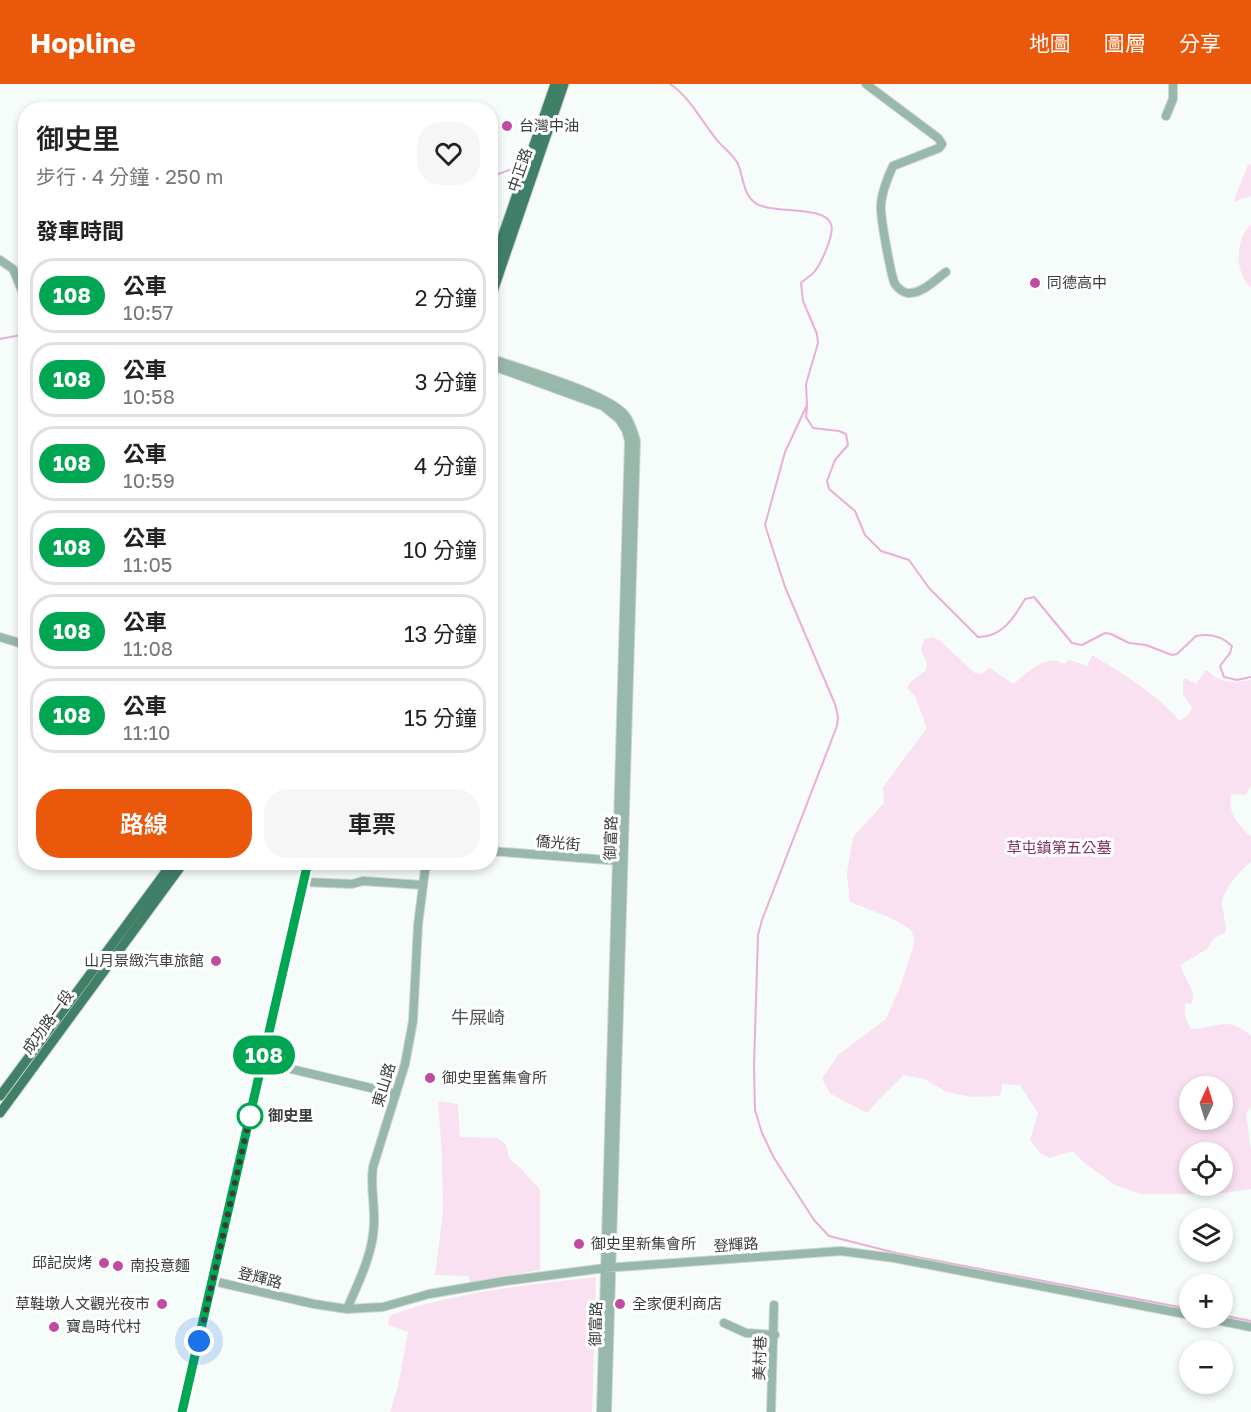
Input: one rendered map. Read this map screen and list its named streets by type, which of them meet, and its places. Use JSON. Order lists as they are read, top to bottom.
{
  "streets": {
    "main road": ["中正路", "成功路一段"],
    "street": [
      "御富路",
      "僑光街",
      "東山路",
      "登輝路",
      "美村巷"
    ]
  },
  "crossings": [
    ["御富路", "僑光街"],
    ["御富路", "登輝路"],
    ["東山路", "登輝路"]
  ],
  "districts": ["牛屎崎"],
  "parks": ["草屯鎮第五公墓"],
  "places": [
    "台灣中油",
    "同德高中",
    "山月景緻汽車旅館",
    "御史里舊集會所",
    "御史里",
    "御史里新集會所",
    "邱記炭烤",
    "南投意麵",
    "草鞋墩人文觀光夜市",
    "全家便利商店",
    "寶島時代村"
  ],
  "lines": ["bus line 108"],
  "north": "top",
  "page": {
    "header": "Hopline",
    "nav": ["地圖", "圖層", "分享"],
    "on_map": "108",
    "heading": [
      ["御史里", "步行 · 4 分鐘 · 250 m"],
      "發車時間"
    ],
    "list": [
      {
        "mark": "108",
        "name": "公車",
        "note": "10:57",
        "value": "2 分鐘"
      },
      {
        "mark": "108",
        "name": "公車",
        "note": "10:58",
        "value": "3 分鐘"
      },
      {
        "mark": "108",
        "name": "公車",
        "note": "10:59",
        "value": "4 分鐘"
      },
      {
        "mark": "108",
        "name": "公車",
        "note": "11:05",
        "value": "10 分鐘"
      },
      {
        "mark": "108",
        "name": "公車",
        "note": "11:08",
        "value": "13 分鐘"
      },
      {
        "mark": "108",
        "name": "公車",
        "note": "11:10",
        "value": "15 分鐘"
      }
    ],
    "buttons": ["路線", "車票"],
    "map_buttons": ["+", "−"]
  }
}
